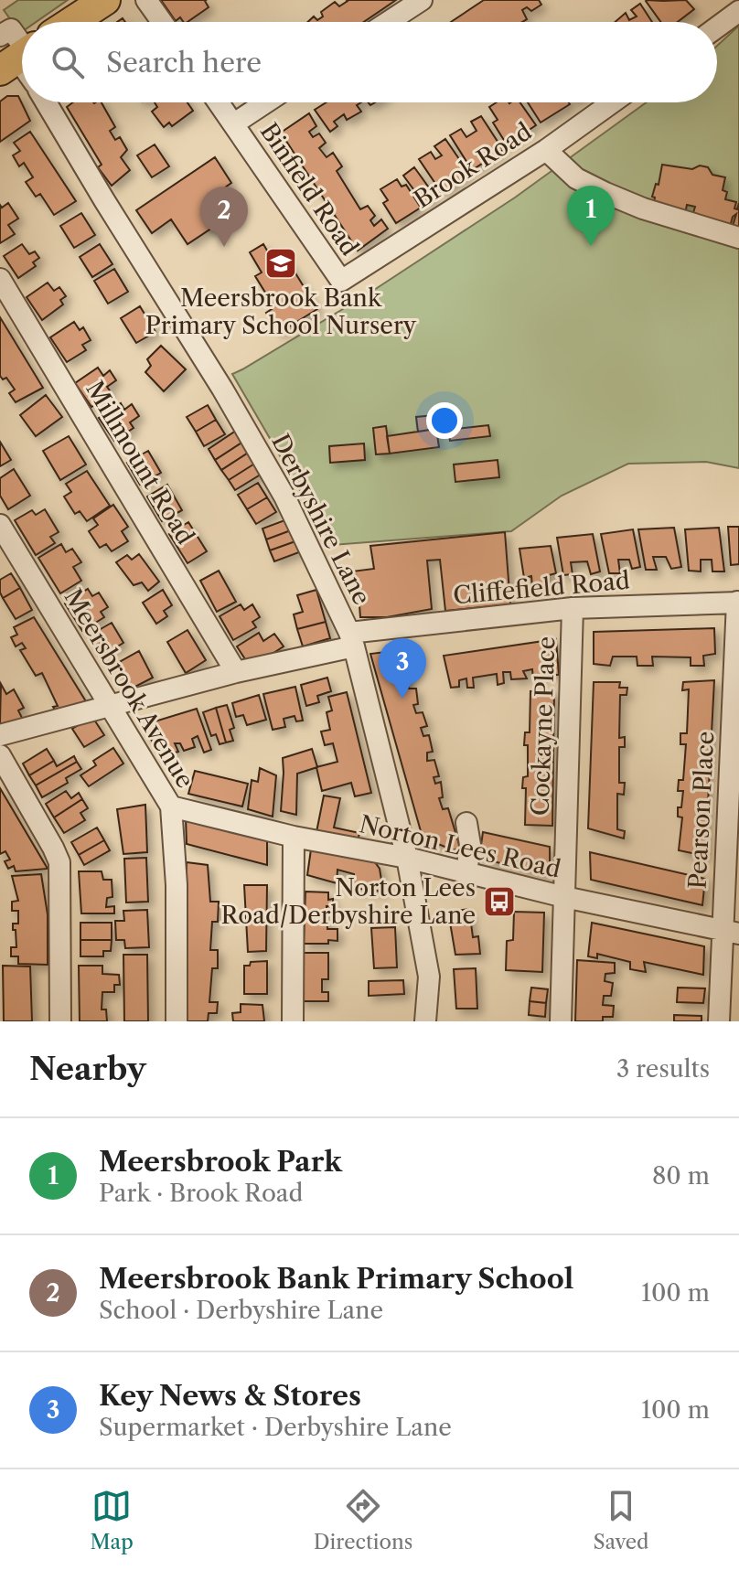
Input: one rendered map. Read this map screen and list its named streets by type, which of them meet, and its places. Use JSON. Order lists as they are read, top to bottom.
{
  "streets": {
    "street": [
      "Brook Road",
      "Binfield Road",
      "Millmount Road",
      "Derbyshire Lane",
      "Cliffefield Road",
      "Meersbrook Avenue",
      "Cockayne Place",
      "Pearson Place",
      "Norton Lees Road"
    ]
  },
  "crossings": [
    ["Brook Road", "Binfield Road"],
    ["Millmount Road", "Cliffefield Road"],
    ["Derbyshire Lane", "Cliffefield Road"],
    ["Derbyshire Lane", "Norton Lees Road"],
    ["Cliffefield Road", "Meersbrook Avenue"],
    ["Cliffefield Road", "Cockayne Place"],
    ["Cliffefield Road", "Pearson Place"],
    ["Meersbrook Avenue", "Norton Lees Road"],
    ["Cockayne Place", "Norton Lees Road"],
    ["Pearson Place", "Norton Lees Road"]
  ],
  "places": {
    "school or university": ["Meersbrook Bank Primary School Nursery"],
    "bus stop": ["Norton Lees Road/Derbyshire Lane"]
  },
  "page": {
    "search": "Search here",
    "pins": ["1", "2", "3"],
    "heading": ["Nearby", "3 results"],
    "list": [
      {
        "mark": "1",
        "name": "Meersbrook Park",
        "note": "Park · Brook Road",
        "value": "80 m"
      },
      {
        "mark": "2",
        "name": "Meersbrook Bank Primary School",
        "note": "School · Derbyshire Lane",
        "value": "100 m"
      },
      {
        "mark": "3",
        "name": "Key News & Stores",
        "note": "Supermarket · Derbyshire Lane",
        "value": "100 m"
      }
    ],
    "nav": ["Map", "Directions", "Saved"]
  }
}
